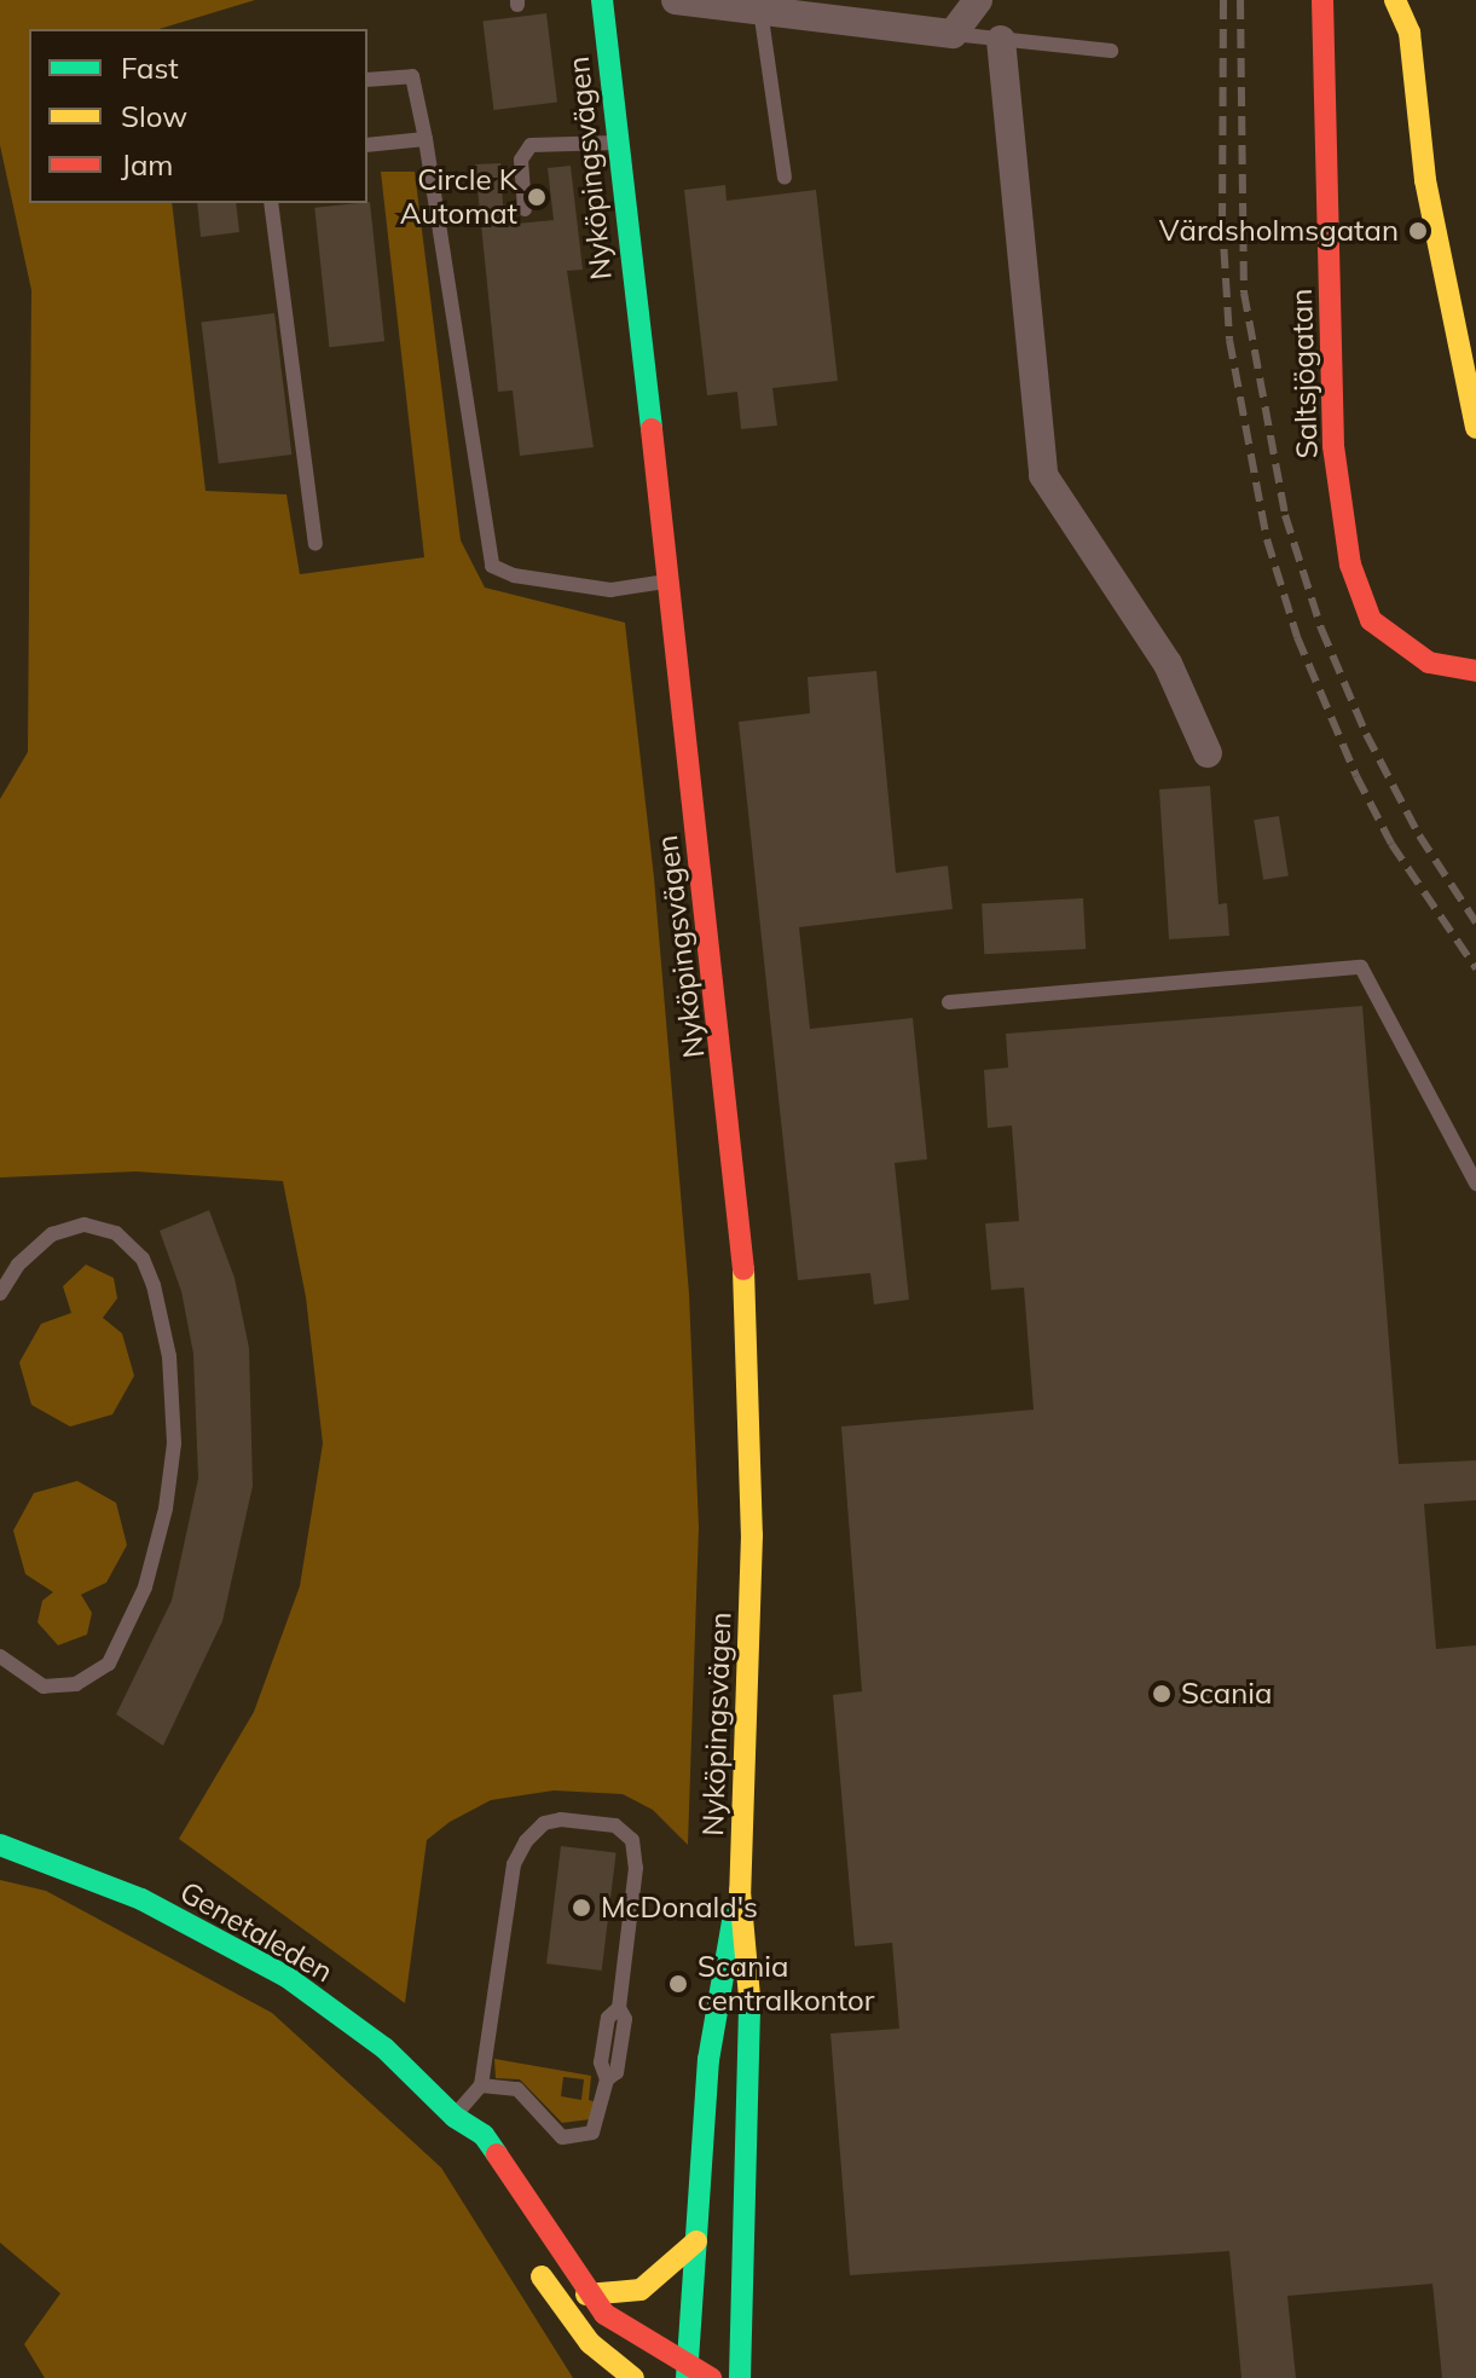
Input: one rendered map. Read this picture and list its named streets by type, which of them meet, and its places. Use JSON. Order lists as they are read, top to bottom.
{
  "streets": {
    "main road": ["Nyköpingsvägen", "Saltsjögatan", "Genetaleden"]
  },
  "crossings": [
    ["Nyköpingsvägen", "Genetaleden"]
  ],
  "places": [
    "Circle K Automat",
    "Värdsholmsgatan",
    "Scania",
    "McDonald's",
    "Scania centralkontor"
  ],
  "legend": ["Fast", "Slow", "Jam"]
}
